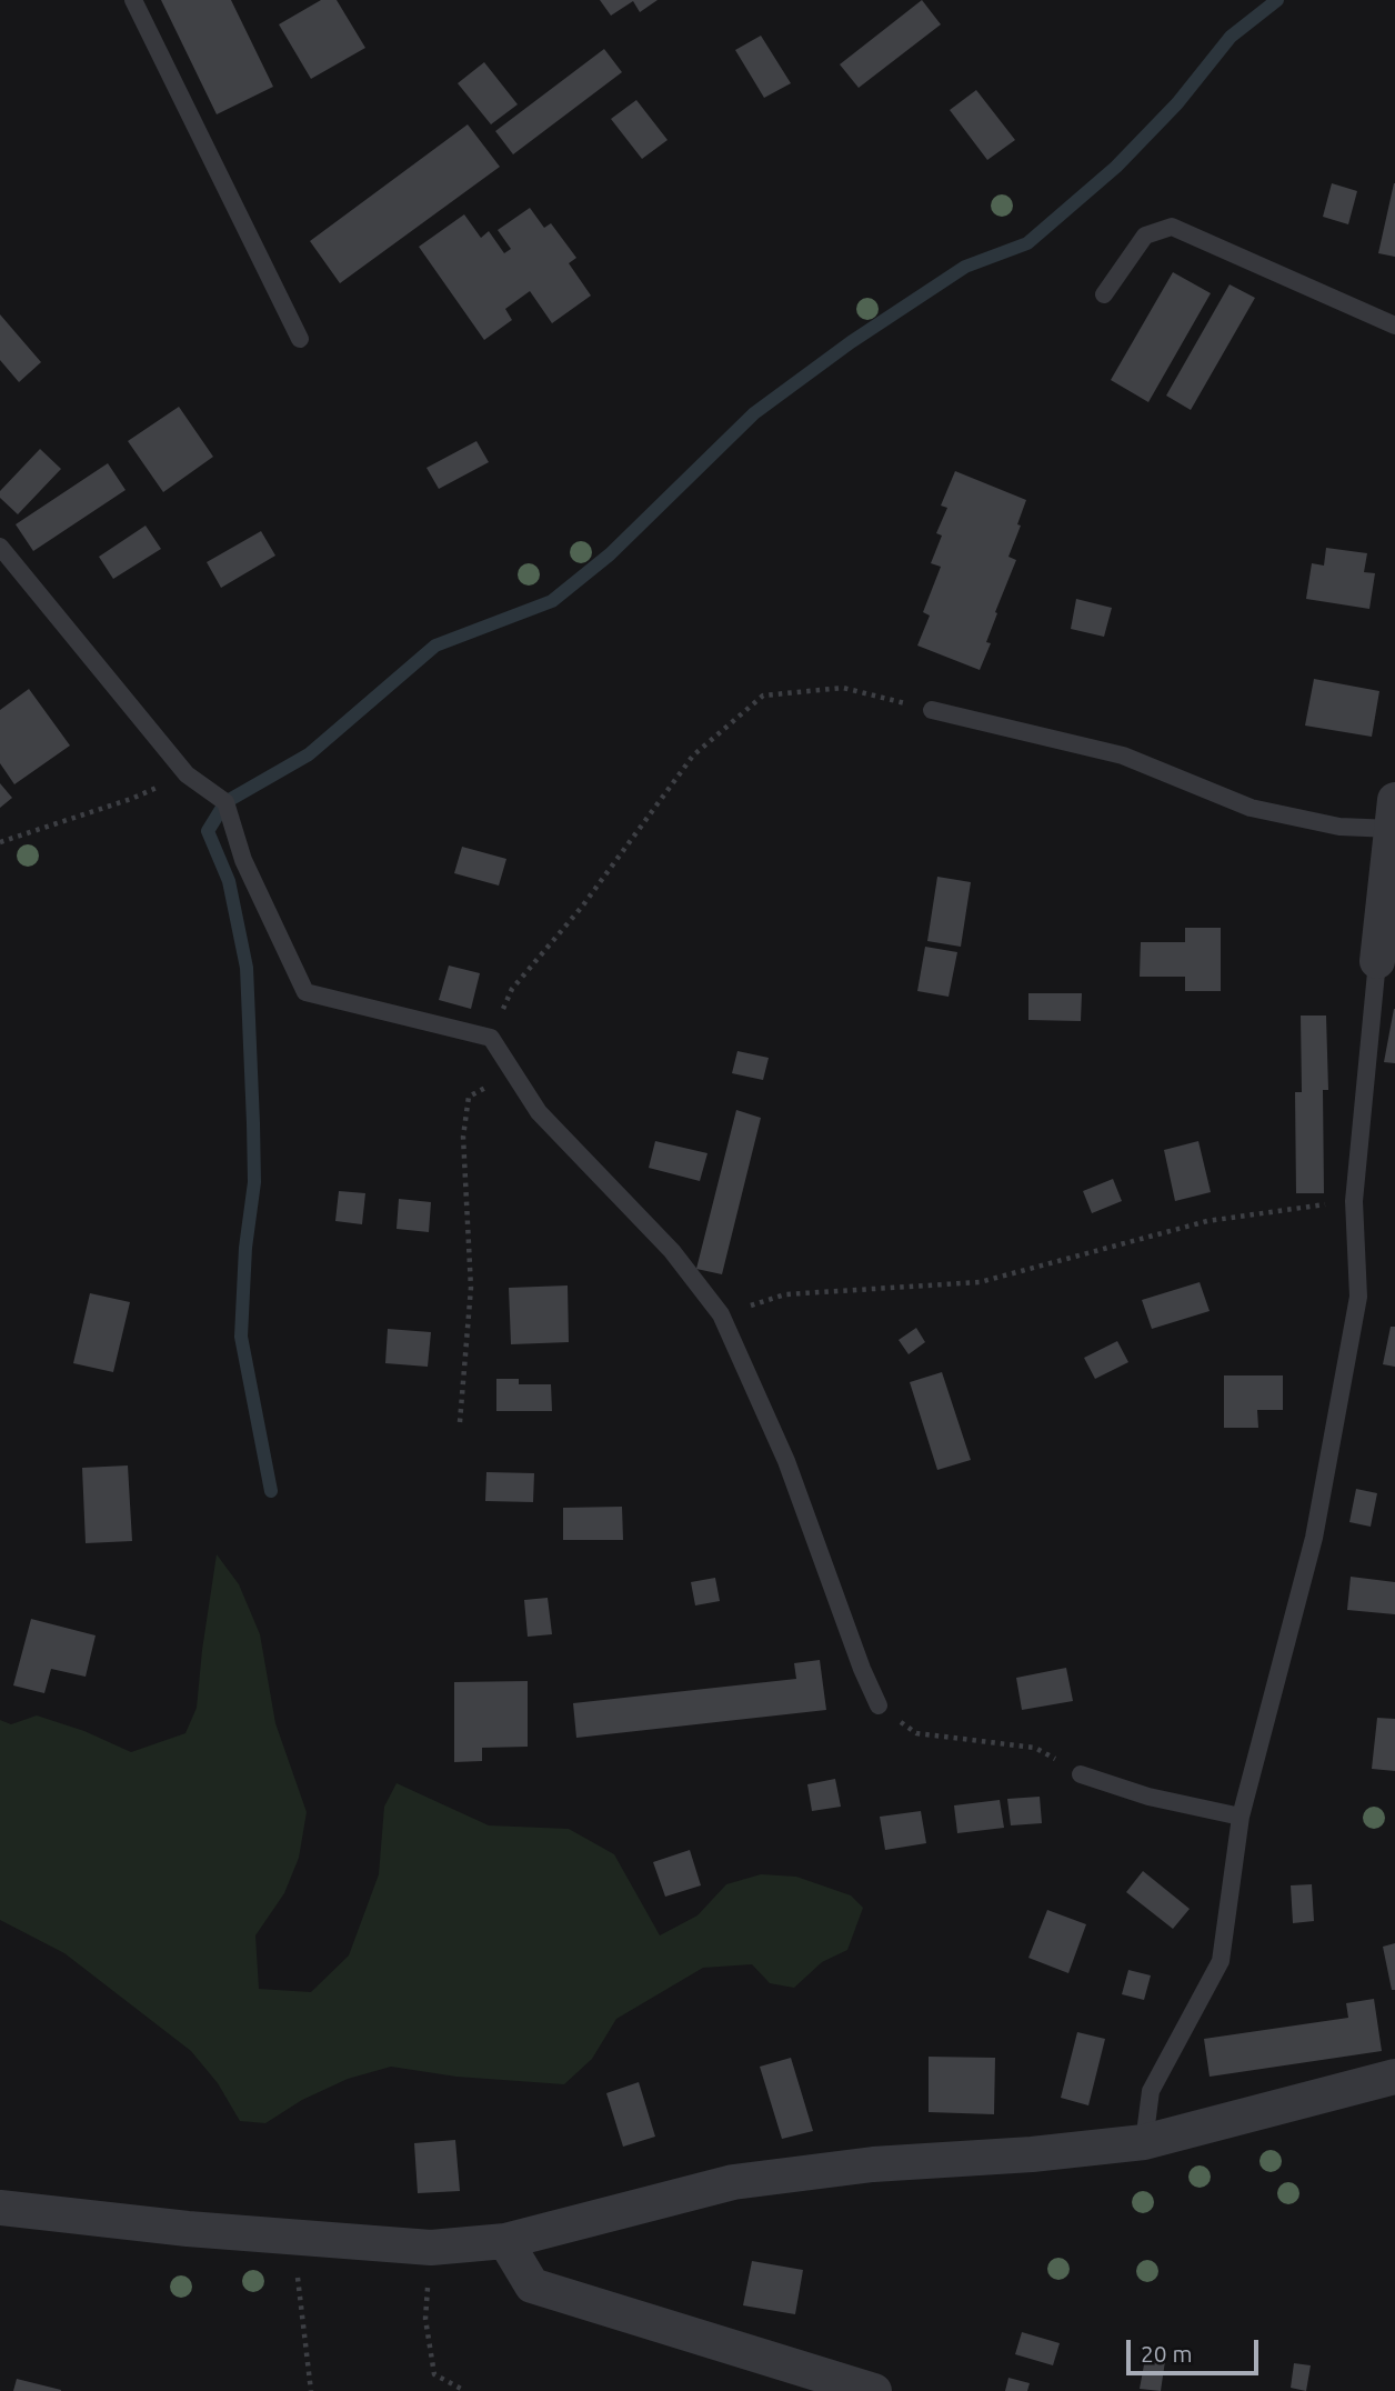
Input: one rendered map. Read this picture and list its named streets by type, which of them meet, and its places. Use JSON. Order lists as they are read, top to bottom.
{
  "scale_bar": "20 m"
}
